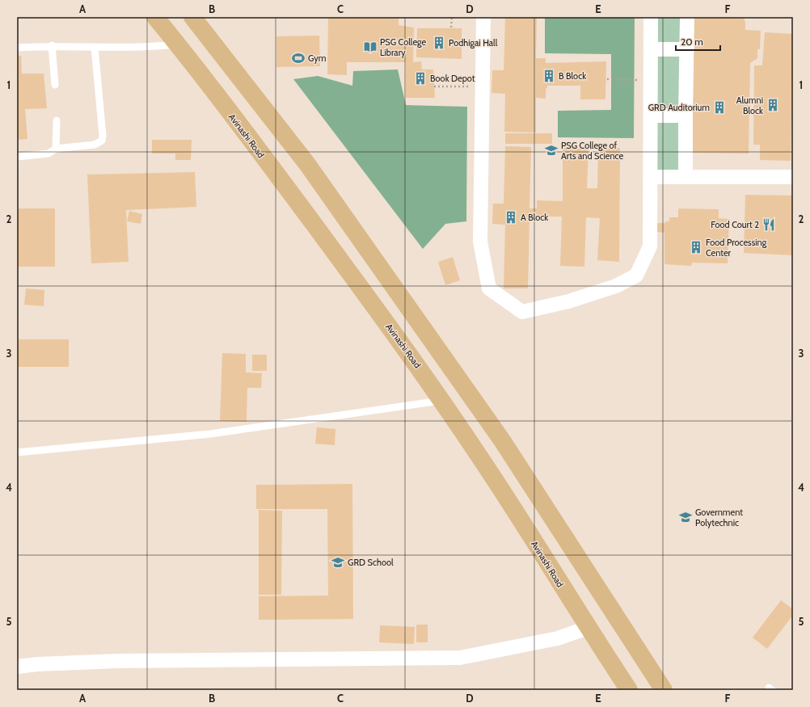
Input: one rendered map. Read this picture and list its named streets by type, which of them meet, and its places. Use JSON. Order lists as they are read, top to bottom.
{
  "streets": {
    "main road": ["Avinashi Road"]
  },
  "places": {
    "building": [
      "Podhigai Hall",
      "B Block",
      "Book Depot",
      "Alumni Block",
      "GRD Auditorium",
      "A Block",
      "Food Processing Center"
    ],
    "library": ["PSG College Library"],
    "sports": ["Gym"],
    "school or university": ["PSG College of Arts and Science", "Government Polytechnic", "GRD School"],
    "restaurant": ["Food Court 2"]
  },
  "scale_bar": "20 m",
  "grid": {
    "columns": [
      "A",
      "B",
      "C",
      "D",
      "E",
      "F"
    ],
    "rows": [
      "1",
      "2",
      "3",
      "4",
      "5"
    ]
  }
}
